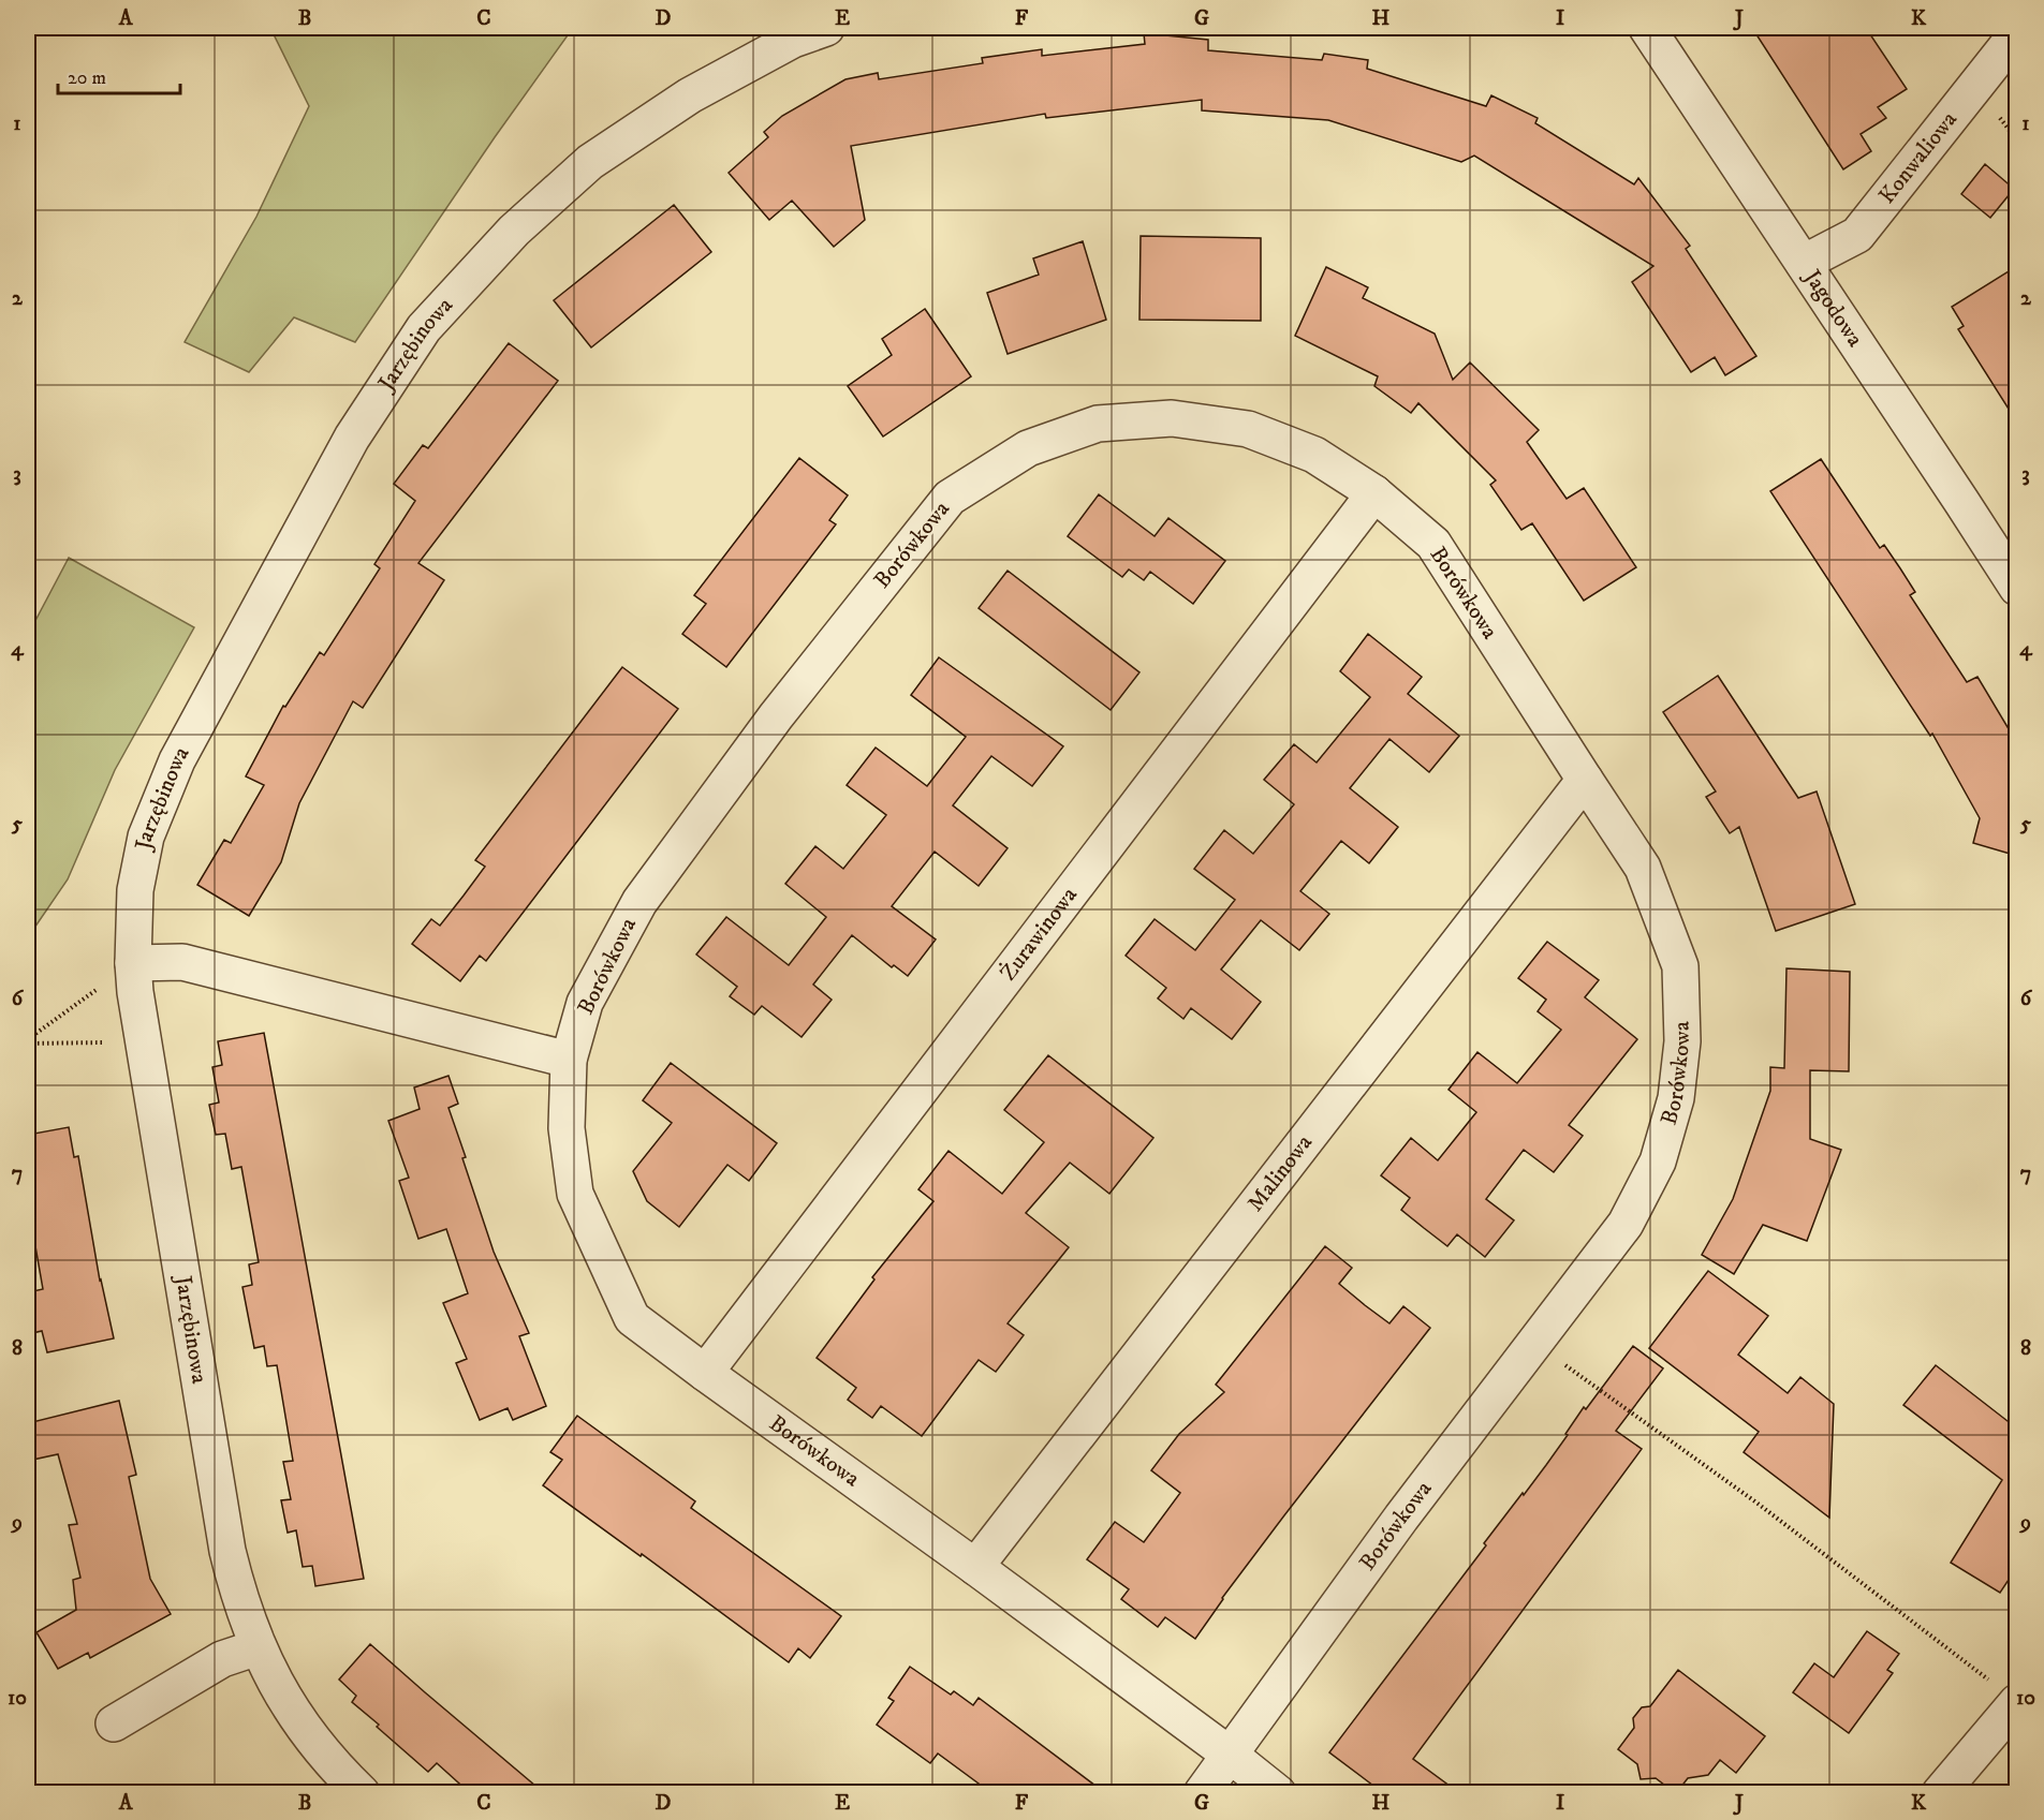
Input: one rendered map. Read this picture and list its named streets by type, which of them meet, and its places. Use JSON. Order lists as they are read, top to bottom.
{
  "streets": {
    "street": [
      "Konwaliowa",
      "Jagodowa",
      "Jarzębinowa",
      "Borówkowa",
      "Żurawinowa",
      "Malinowa"
    ]
  },
  "crossings": [
    ["Konwaliowa", "Jagodowa"],
    ["Borówkowa", "Żurawinowa"],
    ["Borówkowa", "Malinowa"]
  ],
  "scale_bar": "20 m",
  "grid": {
    "columns": [
      "A",
      "B",
      "C",
      "D",
      "E",
      "F",
      "G",
      "H",
      "I",
      "J",
      "K"
    ],
    "rows": [
      "1",
      "2",
      "3",
      "4",
      "5",
      "6",
      "7",
      "8",
      "9",
      "10"
    ]
  }
}
